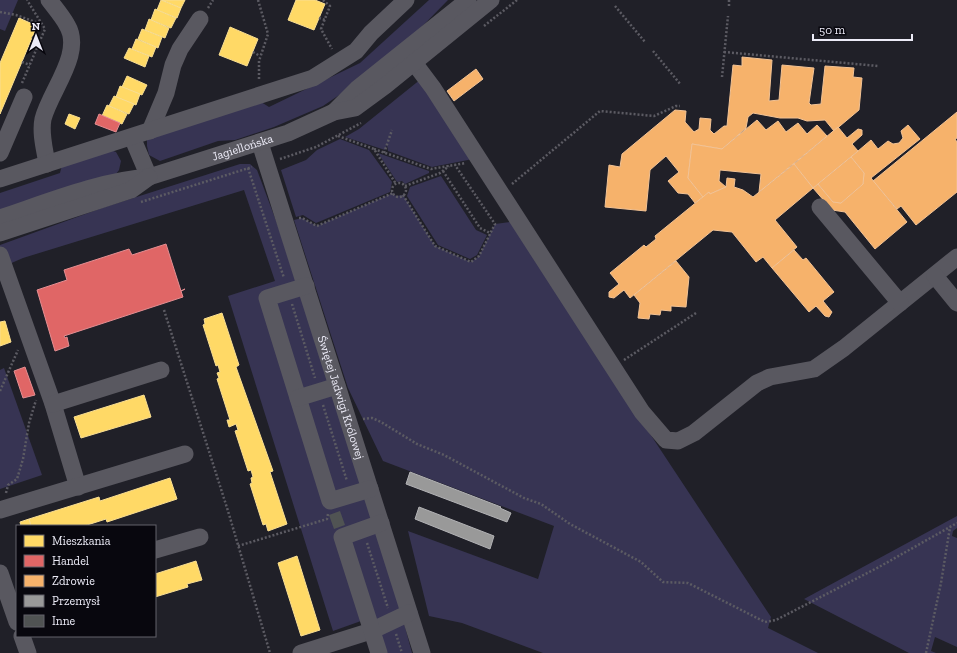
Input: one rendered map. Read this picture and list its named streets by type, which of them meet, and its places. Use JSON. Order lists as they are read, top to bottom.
{
  "streets": {
    "street": ["Jagiellońska", "Świętej Jadwigi Królowej"]
  },
  "crossings": [
    ["Jagiellońska", "Świętej Jadwigi Królowej"]
  ],
  "legend": [
    "Mieszkania",
    "Handel",
    "Zdrowie",
    "Przemysł",
    "Inne"
  ],
  "scale_bar": "50 m",
  "north": "top"
}
